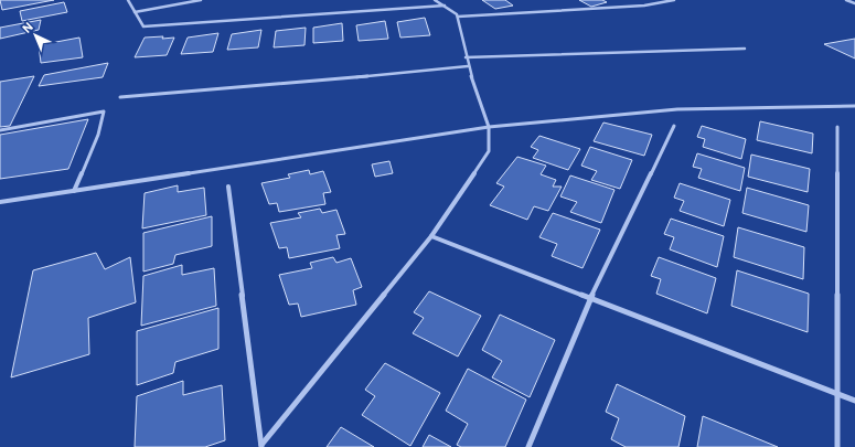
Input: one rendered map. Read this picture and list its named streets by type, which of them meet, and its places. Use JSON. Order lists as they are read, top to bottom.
{
  "north": "top left"
}
